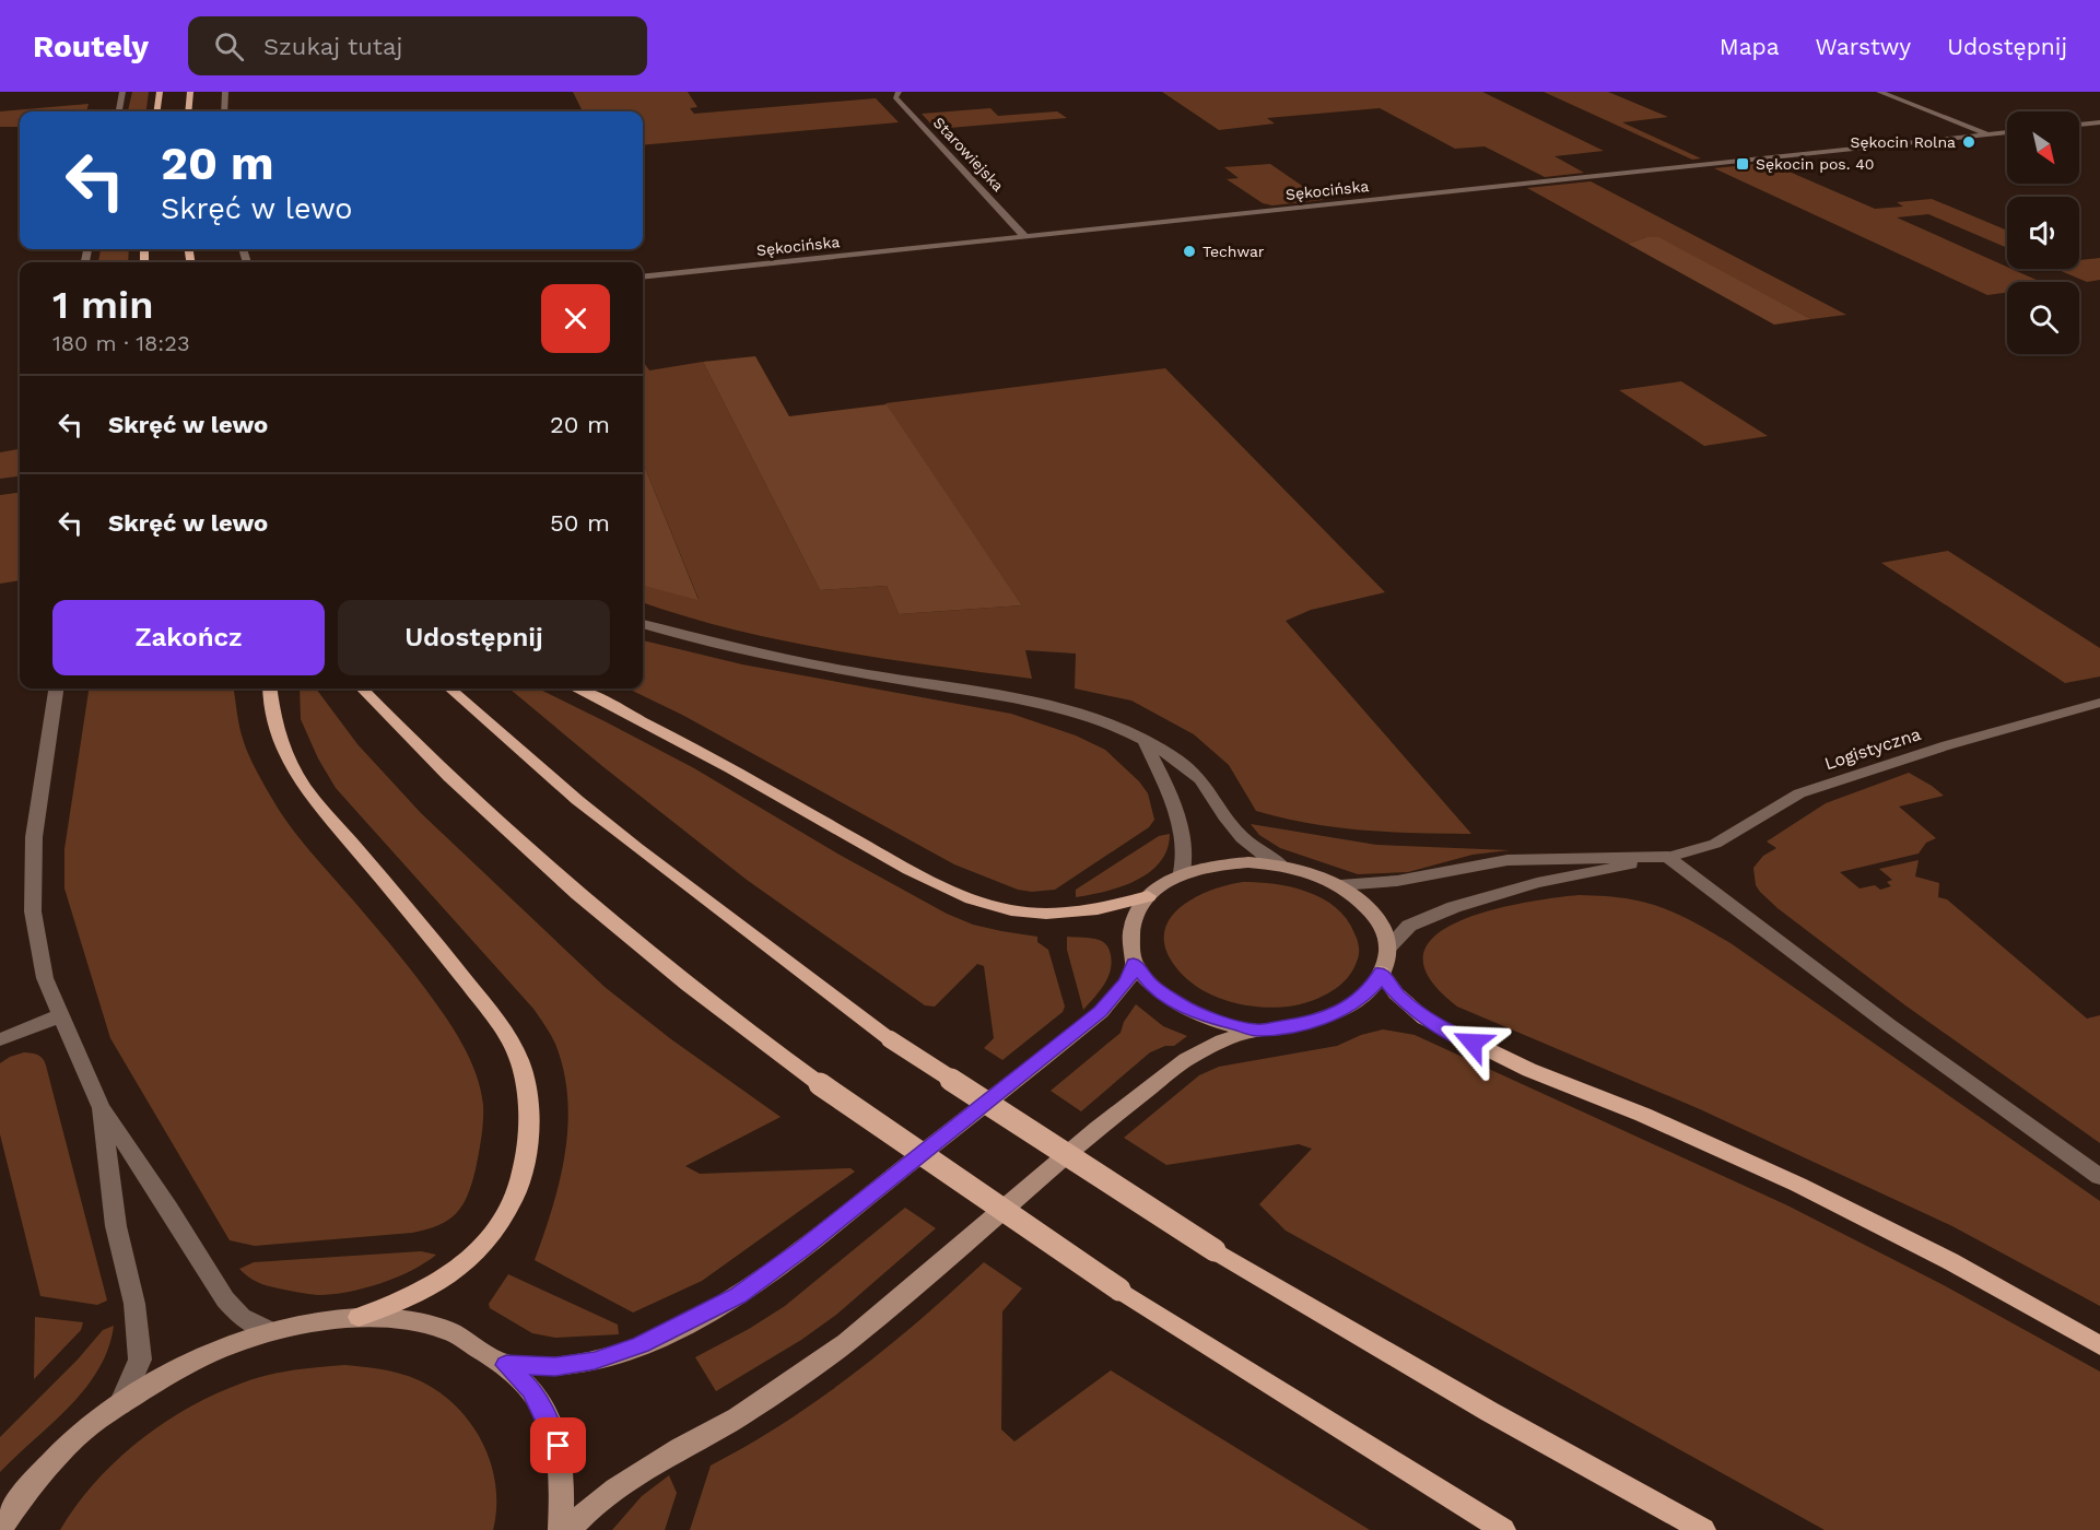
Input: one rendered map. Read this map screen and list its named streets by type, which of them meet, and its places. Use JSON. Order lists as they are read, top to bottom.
{
  "streets": {
    "street": ["Starowiejska", "Sękocińska", "Logistyczna"]
  },
  "crossings": [
    ["Starowiejska", "Sękocińska"]
  ],
  "places": {
    "other": ["Sękocin Rolna", "Techwar"],
    "transit": ["Sękocin pos. 40"]
  },
  "north": "bottom right",
  "page": {
    "header": "Routely",
    "search": "Szukaj tutaj",
    "nav": ["Mapa", "Warstwy", "Udostępnij"],
    "turn": ["20 m", "Skręć w lewo"],
    "heading": ["1 min", "180 m · 18:23"],
    "list": [
      {
        "name": "Skręć w lewo",
        "value": "20 m"
      },
      {
        "name": "Skręć w lewo",
        "value": "50 m"
      }
    ],
    "buttons": ["Zakończ", "Udostępnij"]
  }
}
